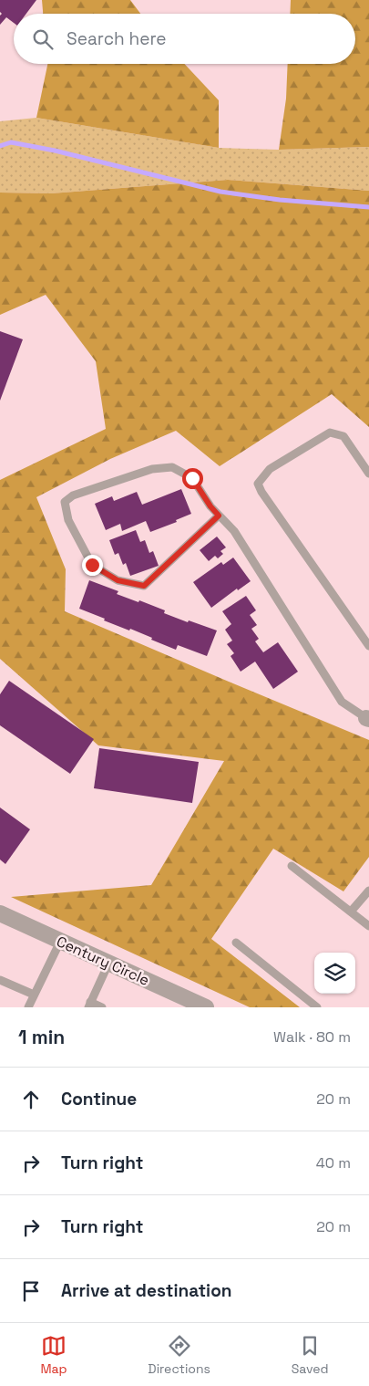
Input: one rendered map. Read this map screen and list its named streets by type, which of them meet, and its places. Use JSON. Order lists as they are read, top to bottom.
{
  "streets": {
    "street": ["Century Circle"]
  },
  "page": {
    "search": "Search here",
    "heading": ["1 min", "Walk · 80 m"],
    "list": [
      ["Continue", "20 m"],
      ["Turn right", "40 m"],
      ["Turn right", "20 m"],
      "Arrive at destination"
    ],
    "nav": ["Map", "Directions", "Saved"]
  }
}
